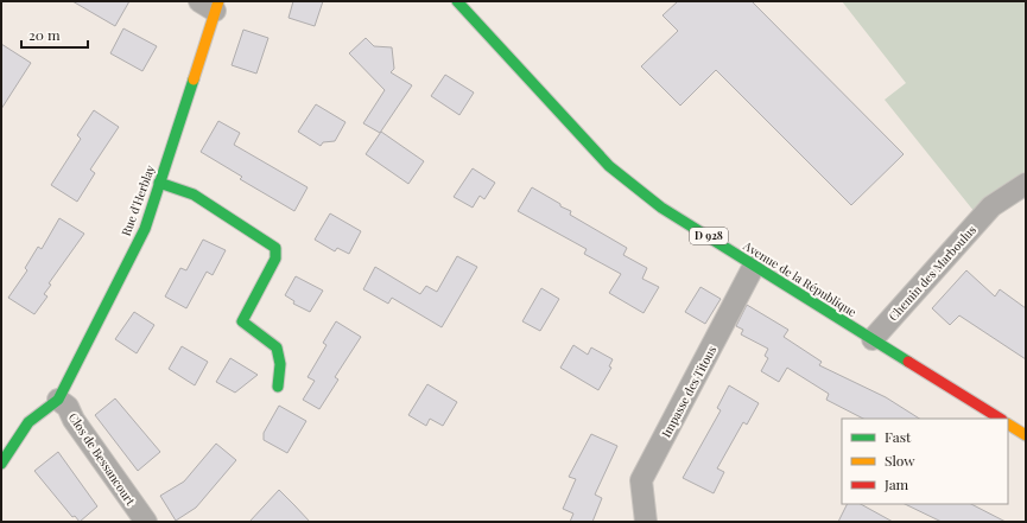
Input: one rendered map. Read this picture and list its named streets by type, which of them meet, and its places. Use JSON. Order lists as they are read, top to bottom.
{
  "streets": {
    "street": [
      "Rue d'Herblay",
      "D 928",
      "Chemin des Marboulus",
      "Avenue de la République",
      "Impasse des Titous",
      "Clos de Bessancourt"
    ]
  },
  "crossings": [
    ["Rue d'Herblay", "Clos de Bessancourt"],
    ["Chemin des Marboulus", "Avenue de la République"],
    ["Avenue de la République", "Impasse des Titous"]
  ],
  "legend": ["Fast", "Slow", "Jam"],
  "scale_bar": "20 m"
}
